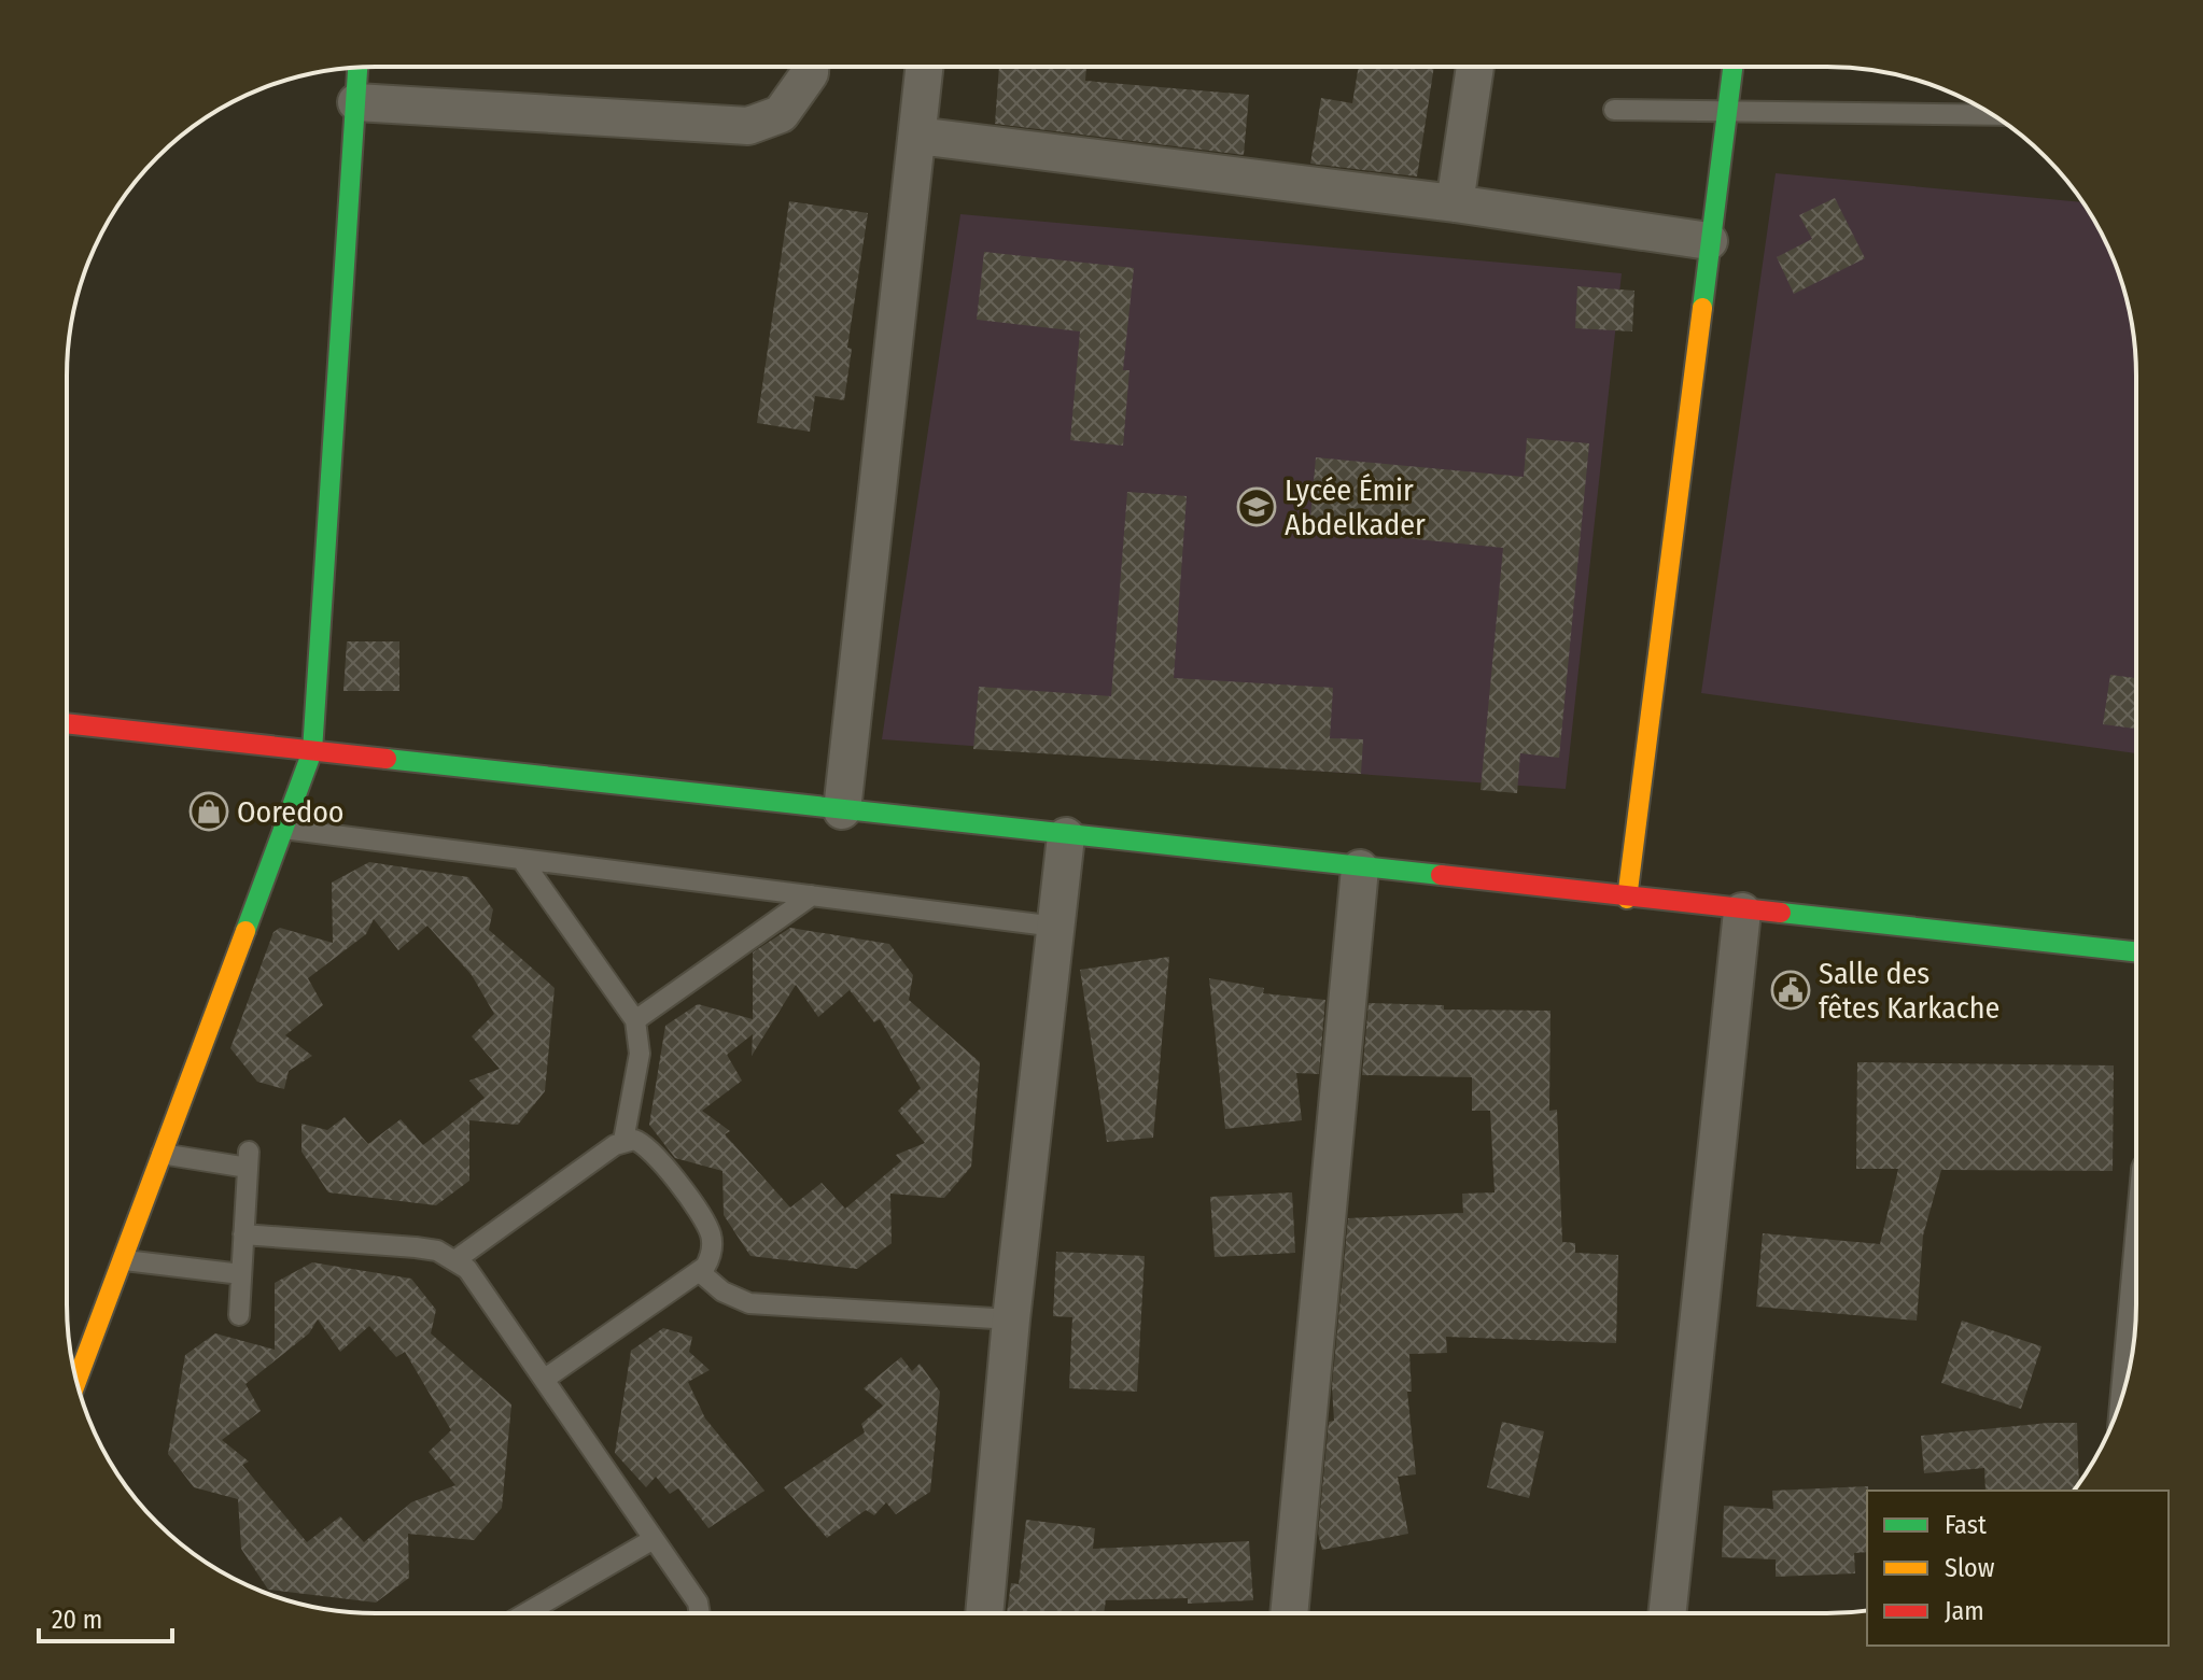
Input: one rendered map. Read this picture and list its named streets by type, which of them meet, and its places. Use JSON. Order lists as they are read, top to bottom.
{
  "places": {
    "school or university": ["Lycée Émir Abdelkader"],
    "shop": ["Ooredoo"],
    "public building": ["Salle des fêtes Karkache"]
  },
  "legend": ["Fast", "Slow", "Jam"],
  "scale_bar": "20 m"
}
